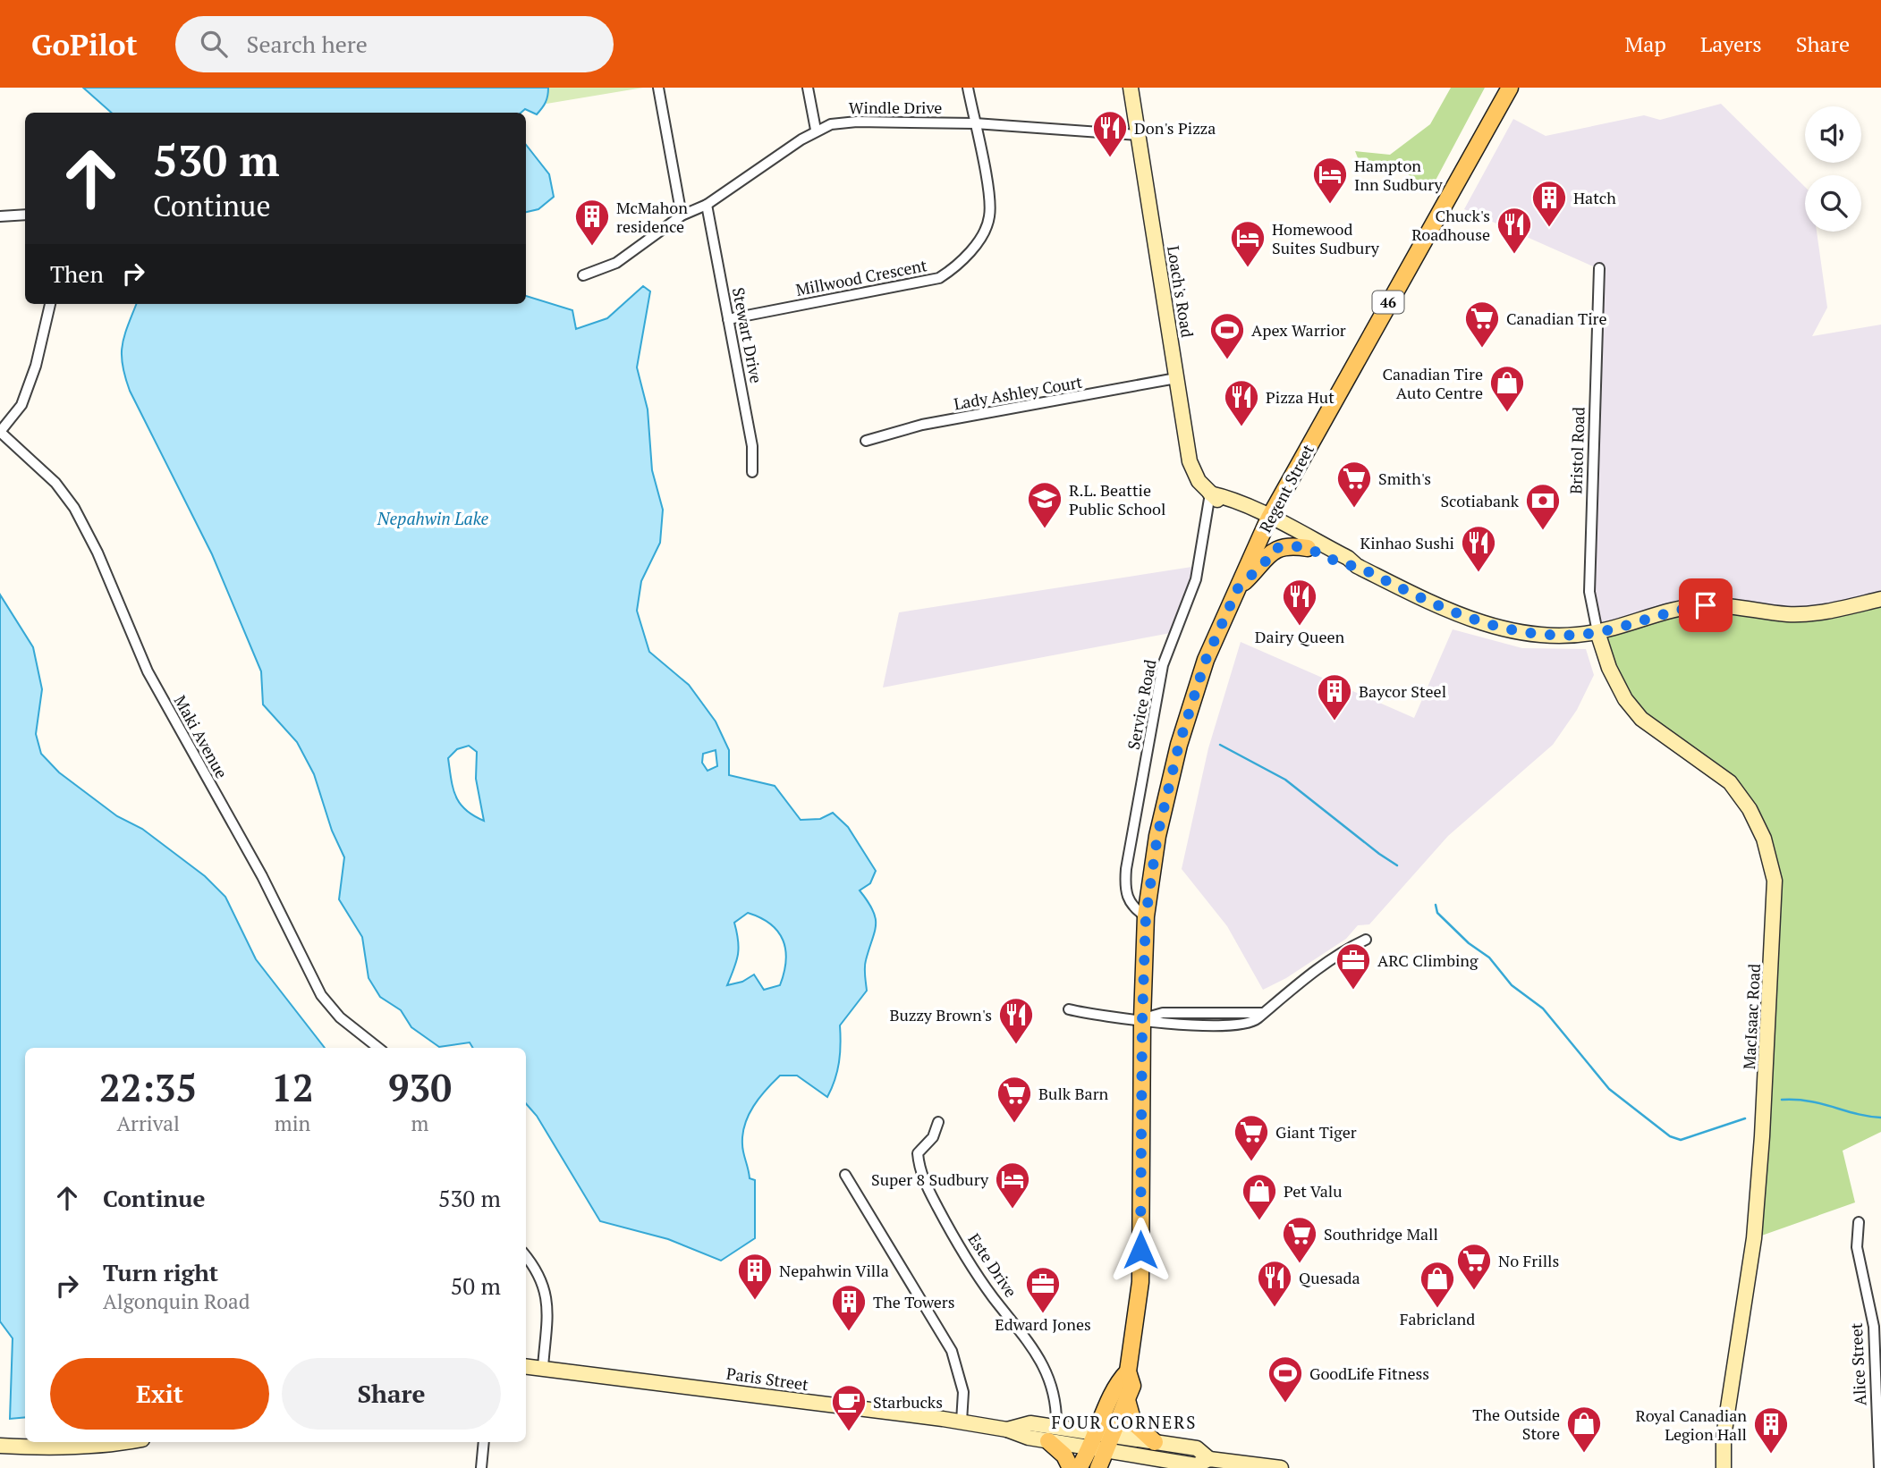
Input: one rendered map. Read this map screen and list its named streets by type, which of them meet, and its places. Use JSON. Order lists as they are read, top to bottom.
{
  "streets": {
    "main road": ["46", "Regent Street"],
    "street": [
      "Windle Drive",
      "Millwood Crescent",
      "Loach's Road",
      "Stewart Drive",
      "Lady Ashley Court",
      "Bristol Road",
      "Service Road",
      "Maki Avenue",
      "MacIsaac Road",
      "Este Drive",
      "Alice Street",
      "Paris Street"
    ]
  },
  "crossings": [
    ["Windle Drive", "Millwood Crescent"],
    ["Windle Drive", "Loach's Road"],
    ["Windle Drive", "Stewart Drive"],
    ["Millwood Crescent", "Stewart Drive"],
    ["Loach's Road", "Lady Ashley Court"],
    ["Loach's Road", "Service Road"],
    ["Bristol Road", "MacIsaac Road"],
    ["Regent Street", "Service Road"],
    ["Regent Street", "Paris Street"],
    ["Este Drive", "Paris Street"]
  ],
  "districts": ["FOUR CORNERS"],
  "water": ["Nepahwin Lake"],
  "places": {
    "restaurant": [
      "Don's Pizza",
      "Chuck's Roadhouse",
      "Pizza Hut",
      "Kinhao Sushi",
      "Dairy Queen",
      "Buzzy Brown's",
      "Quesada"
    ],
    "hotel": ["Hampton Inn Sudbury", "Homewood Suites Sudbury", "Super 8 Sudbury"],
    "building": [
      "Hatch",
      "McMahon residence",
      "Baycor Steel",
      "Nepahwin Villa",
      "The Towers",
      "Royal Canadian Legion Hall"
    ],
    "supermarket": [
      "Canadian Tire",
      "Smith's",
      "Bulk Barn",
      "Giant Tiger",
      "Southridge Mall",
      "No Frills"
    ],
    "sports": ["Apex Warrior", "GoodLife Fitness"],
    "shop": [
      "Canadian Tire Auto Centre",
      "Pet Valu",
      "Fabricland",
      "The Outside Store"
    ],
    "school or university": ["R.L. Beattie Public School"],
    "bank": ["Scotiabank"],
    "office": ["ARC Climbing", "Edward Jones"],
    "cafe": ["Starbucks"]
  },
  "page": {
    "header": "GoPilot",
    "search": "Search here",
    "nav": ["Map", "Layers", "Share"],
    "turn": ["530 m", "Continue"],
    "then": "Then",
    "eta": [
      "22:35",
      "Arrival",
      "12",
      "min",
      "930",
      "m"
    ],
    "list": [
      {
        "name": "Continue",
        "value": "530 m"
      },
      {
        "name": "Turn right",
        "note": "Algonquin Road",
        "value": "50 m"
      }
    ],
    "buttons": ["Exit", "Share"]
  }
}
